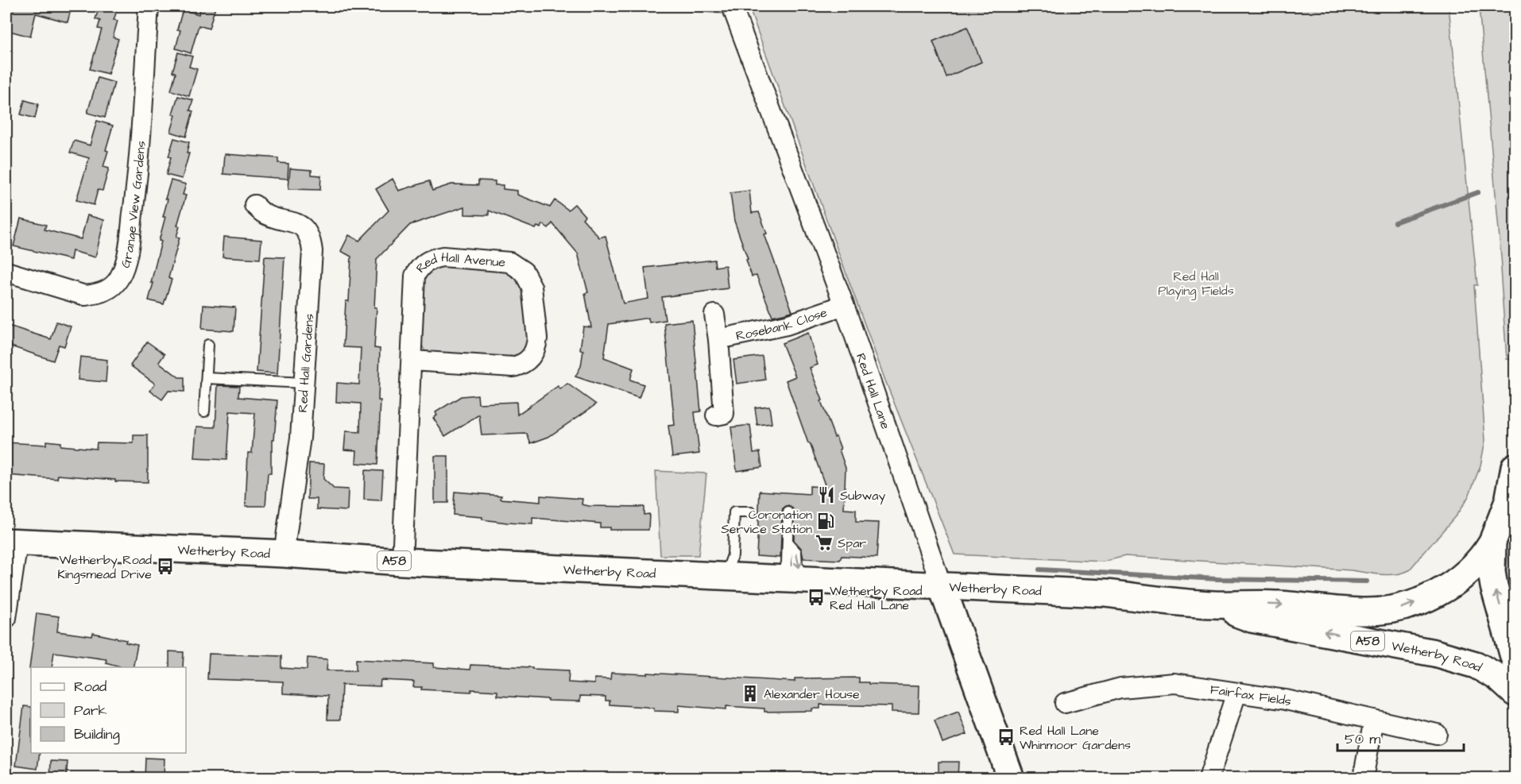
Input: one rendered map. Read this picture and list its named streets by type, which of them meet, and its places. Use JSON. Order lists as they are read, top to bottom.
{
  "streets": {
    "main road": ["Red Hall Lane", "Wetherby Road", "A58"],
    "street": [
      "Grange View Gardens",
      "Red Hall Avenue",
      "Rosebank Close",
      "Red Hall Gardens",
      "Fairfax Fields"
    ]
  },
  "crossings": [
    ["Red Hall Avenue", "Wetherby Road"],
    ["Rosebank Close", "Red Hall Lane"],
    ["Red Hall Gardens", "Wetherby Road"],
    ["Red Hall Lane", "Wetherby Road"]
  ],
  "parks": ["Red Hall Playing Fields"],
  "places": {
    "restaurant": ["Subway"],
    "fuel station": ["Coronation Service Station"],
    "supermarket": ["Spar"],
    "bus stop": ["Wetherby Road Kingsmead Drive", "Wetherby Road Red Hall Lane", "Red Hall Lane Whinmoor Gardens"],
    "building": ["Alexander House"]
  },
  "legend": ["Road", "Park", "Building"],
  "scale_bar": "50 m"
}
